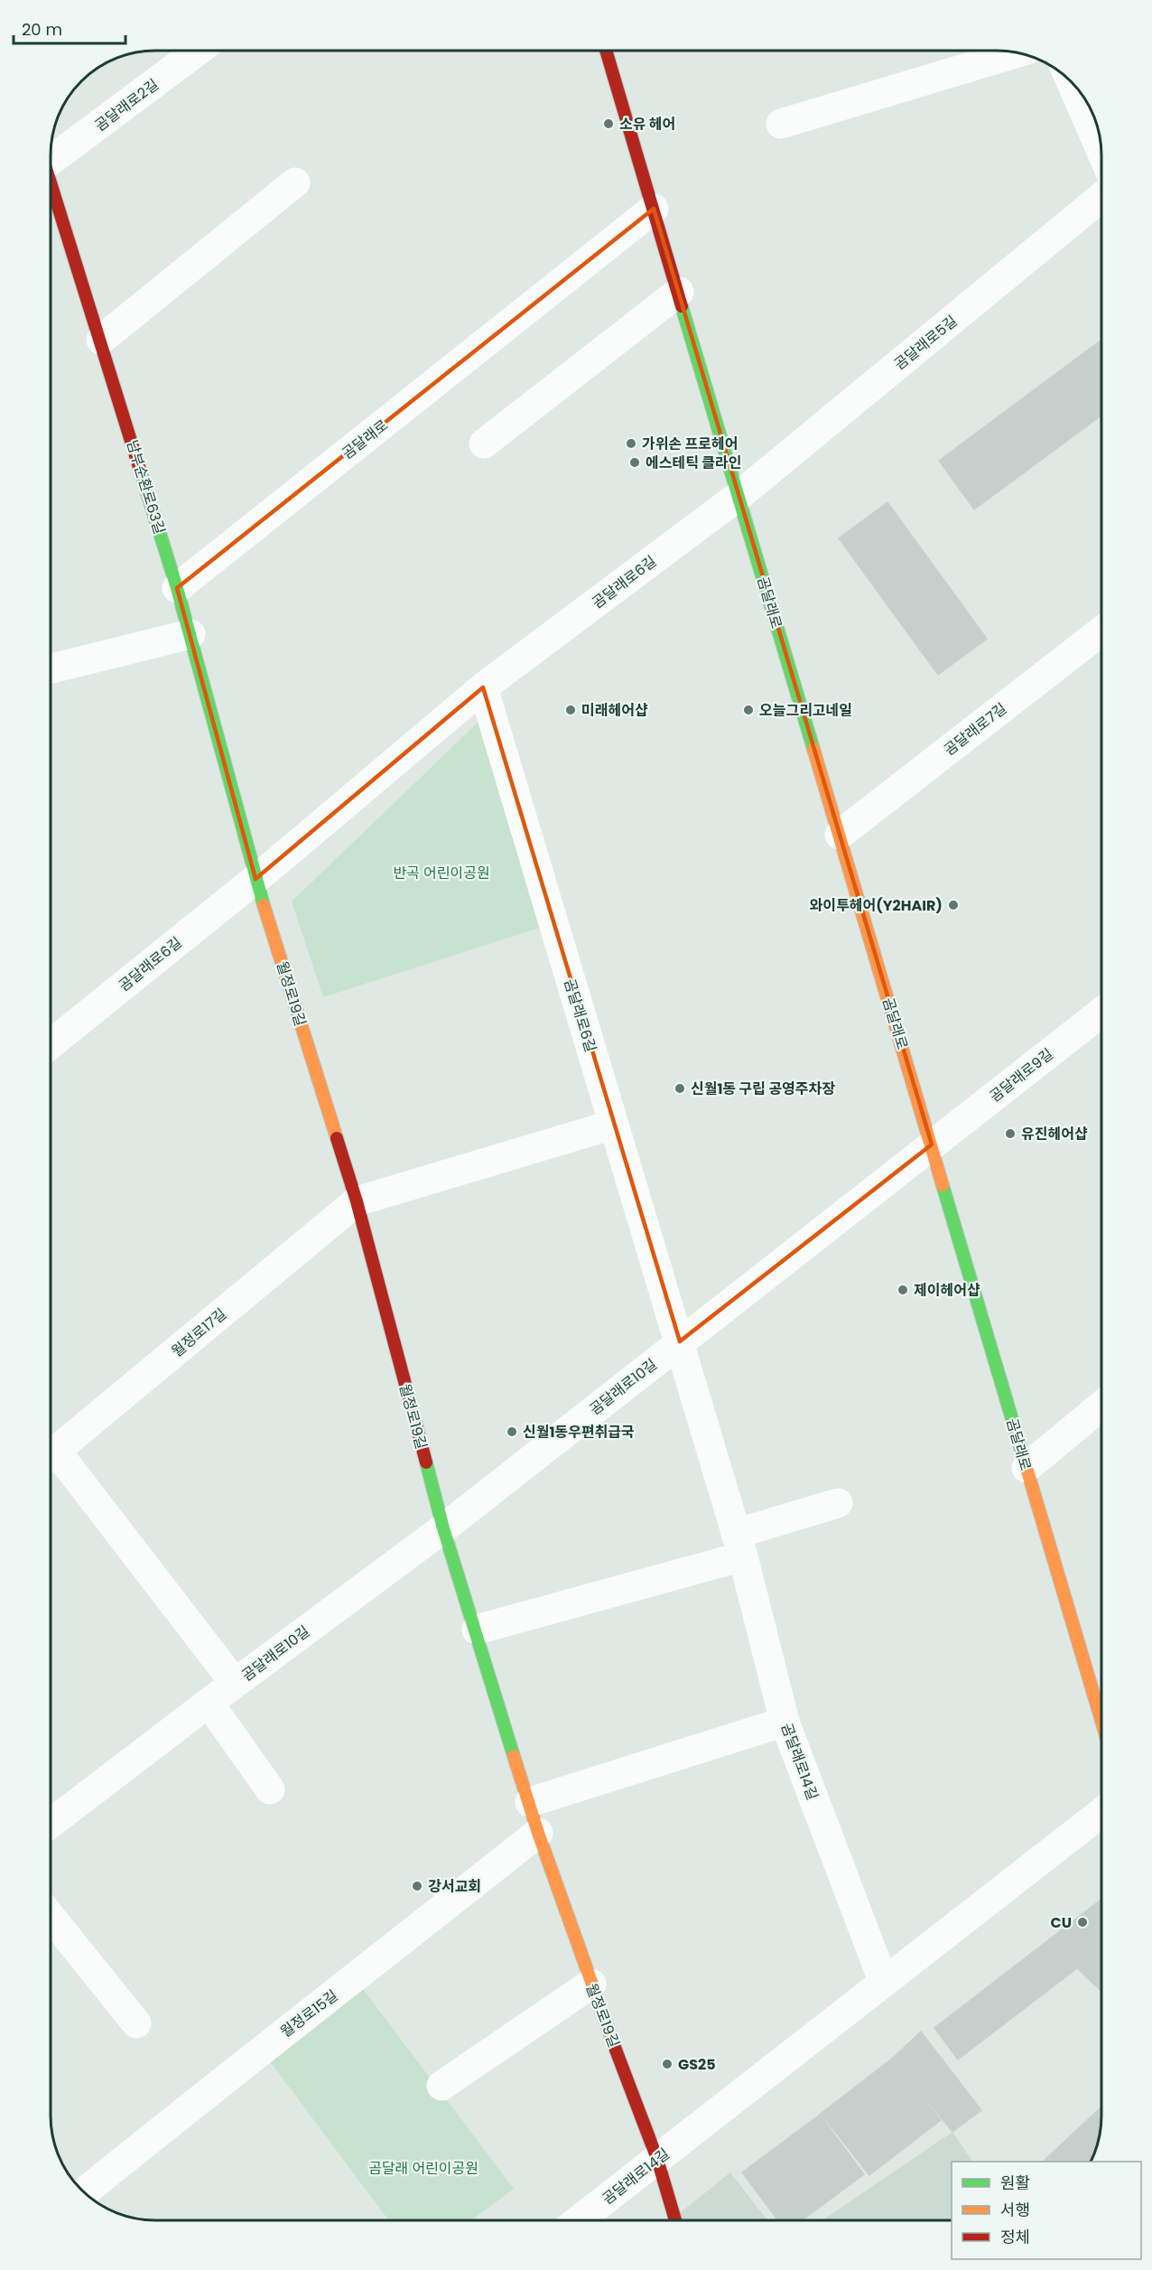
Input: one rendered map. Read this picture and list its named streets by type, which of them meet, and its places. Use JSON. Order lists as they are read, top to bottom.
{
  "streets": {
    "street": [
      "곰달래로2길",
      "곰달래로5길",
      "곰달래로",
      "남부순환로63길",
      "곰달래로6길",
      "곰달래로7길",
      "월정로19길",
      "곰달래로9길",
      "월정로17길",
      "곰달래로10길",
      "곰달래로14길",
      "월정로15길"
    ]
  },
  "crossings": [
    ["곰달래로5길", "곰달래로"],
    ["곰달래로5길", "곰달래로6길"],
    ["곰달래로", "남부순환로63길"],
    ["곰달래로", "곰달래로6길"],
    ["곰달래로", "곰달래로7길"],
    ["곰달래로", "곰달래로9길"],
    ["곰달래로", "곰달래로10길"],
    ["남부순환로63길", "곰달래로6길"],
    ["남부순환로63길", "월정로19길"],
    ["곰달래로6길", "월정로19길"],
    ["곰달래로6길", "곰달래로10길"],
    ["곰달래로6길", "곰달래로14길"],
    ["월정로19길", "월정로17길"],
    ["월정로19길", "곰달래로10길"],
    ["월정로19길", "곰달래로14길"],
    ["월정로19길", "월정로15길"],
    ["곰달래로9길", "곰달래로10길"],
    ["곰달래로10길", "곰달래로14길"]
  ],
  "parks": ["반곡 어린이공원", "곰달래 어린이공원"],
  "places": [
    "소유 헤어",
    "가위손 프로헤어",
    "에스테틱 클라인",
    "미래헤어샵",
    "오늘그리고네일",
    "와이투헤어(Y2HAIR)",
    "신월1동 구립 공영주차장",
    "유진헤어샵",
    "제이헤어샵",
    "신월1동우편취급국",
    "강서교회",
    "CU",
    "GS25"
  ],
  "legend": ["원활", "서행", "정체"],
  "scale_bar": "20 m"
}
